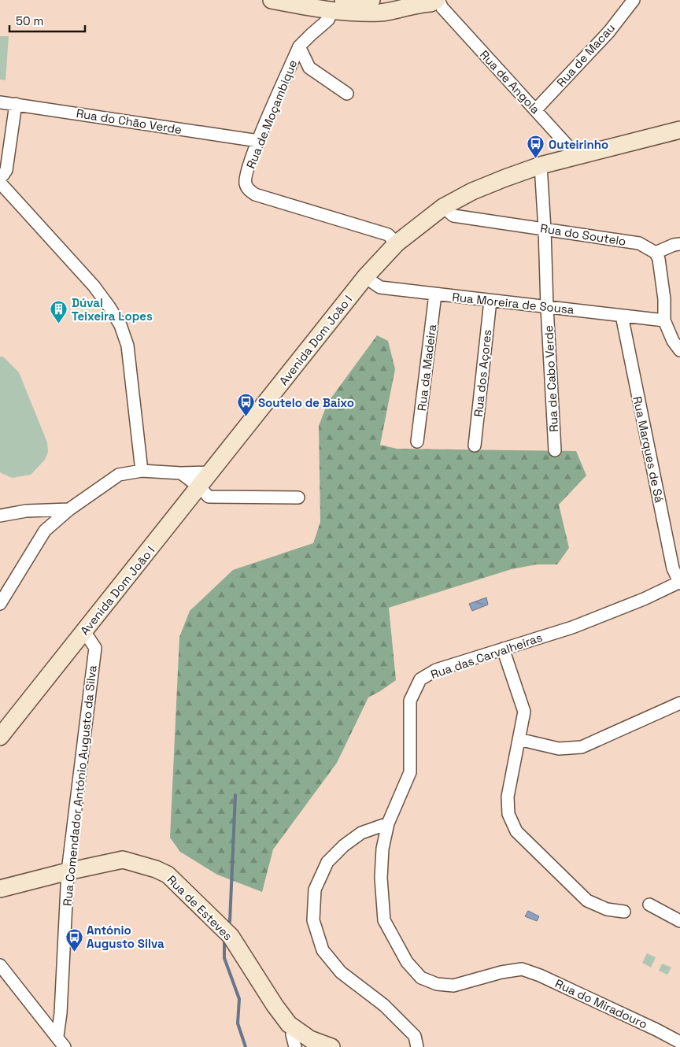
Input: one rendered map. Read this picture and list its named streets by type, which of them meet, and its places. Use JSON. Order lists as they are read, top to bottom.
{
  "streets": {
    "street": [
      "Rua de Macau",
      "Rua de Angola",
      "Rua de Moçambique",
      "Rua do Chão Verde",
      "Rua do Soutelo",
      "Rua Moreira de Sousa",
      "Avenida Dom João I",
      "Rua da Madeira",
      "Rua dos Açores",
      "Rua de Cabo Verde",
      "Rua Marques de Sá",
      "Rua das Carvalheiras",
      "Rua Comendador António Augusto da Silva",
      "Rua de Esteves",
      "Rua do Miradouro"
    ]
  },
  "crossings": [
    ["Rua de Macau", "Rua de Angola"],
    ["Rua de Angola", "Avenida Dom João I"],
    ["Rua de Moçambique", "Rua do Chão Verde"],
    ["Rua de Moçambique", "Avenida Dom João I"],
    ["Rua do Soutelo", "Avenida Dom João I"],
    ["Rua do Soutelo", "Rua de Cabo Verde"],
    ["Rua Moreira de Sousa", "Avenida Dom João I"],
    ["Rua Moreira de Sousa", "Rua da Madeira"],
    ["Rua Moreira de Sousa", "Rua dos Açores"],
    ["Rua Moreira de Sousa", "Rua de Cabo Verde"],
    ["Rua Moreira de Sousa", "Rua Marques de Sá"],
    ["Avenida Dom João I", "Rua de Cabo Verde"],
    ["Avenida Dom João I", "Rua Comendador António Augusto da Silva"],
    ["Rua Marques de Sá", "Rua das Carvalheiras"],
    ["Rua das Carvalheiras", "Rua do Miradouro"],
    ["Rua Comendador António Augusto da Silva", "Rua de Esteves"]
  ],
  "places": {
    "bus stop": ["Outeirinho", "Soutelo de Baixo", "António Augusto Silva"],
    "building": ["Dúval Teixeira Lopes"]
  },
  "scale_bar": "50 m"
}
